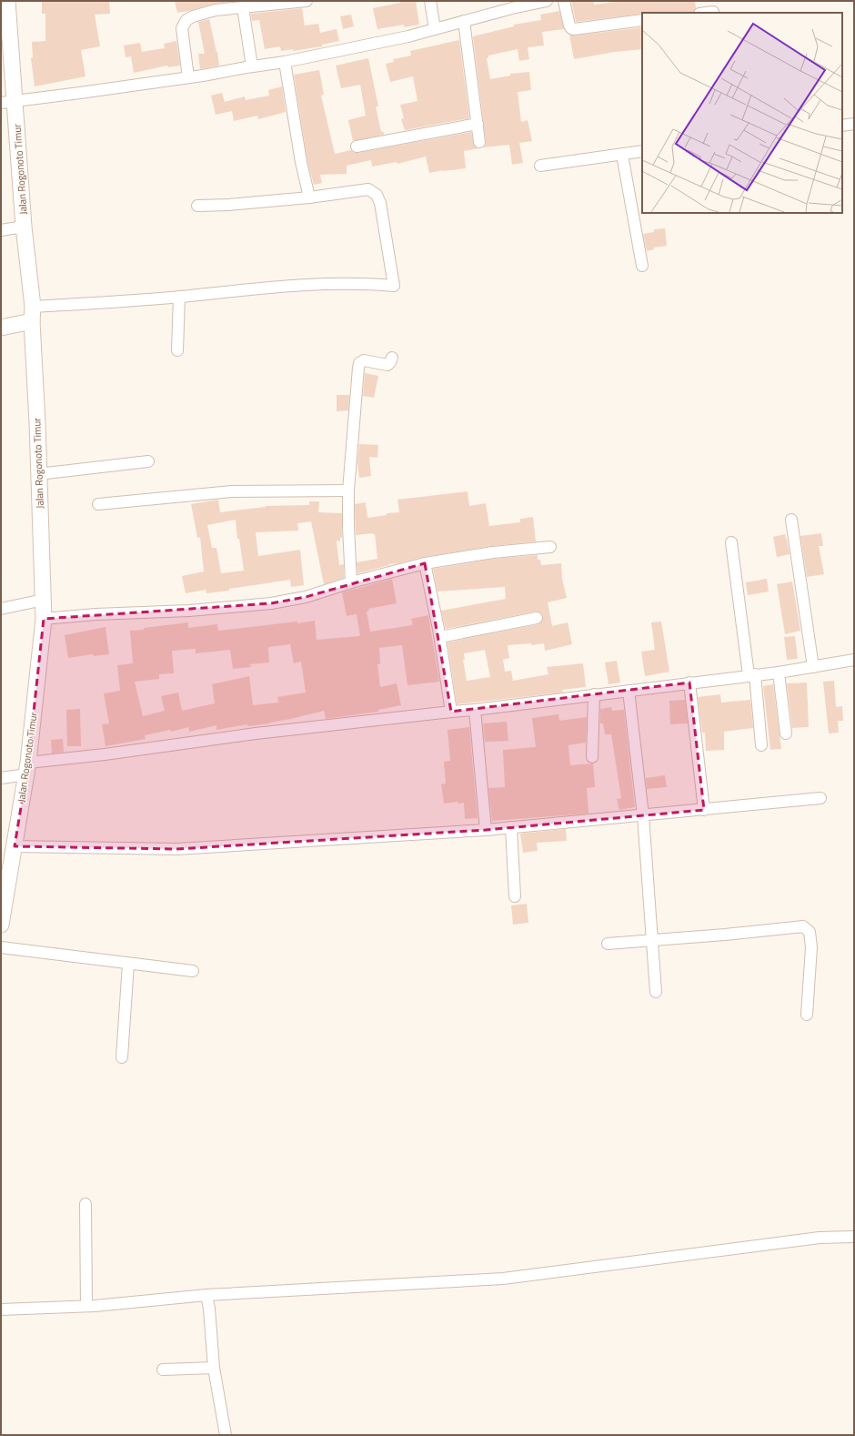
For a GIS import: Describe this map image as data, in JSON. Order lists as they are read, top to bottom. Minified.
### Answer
{"streets":{"street":["Jalan Rogonoto Timur"]}}
